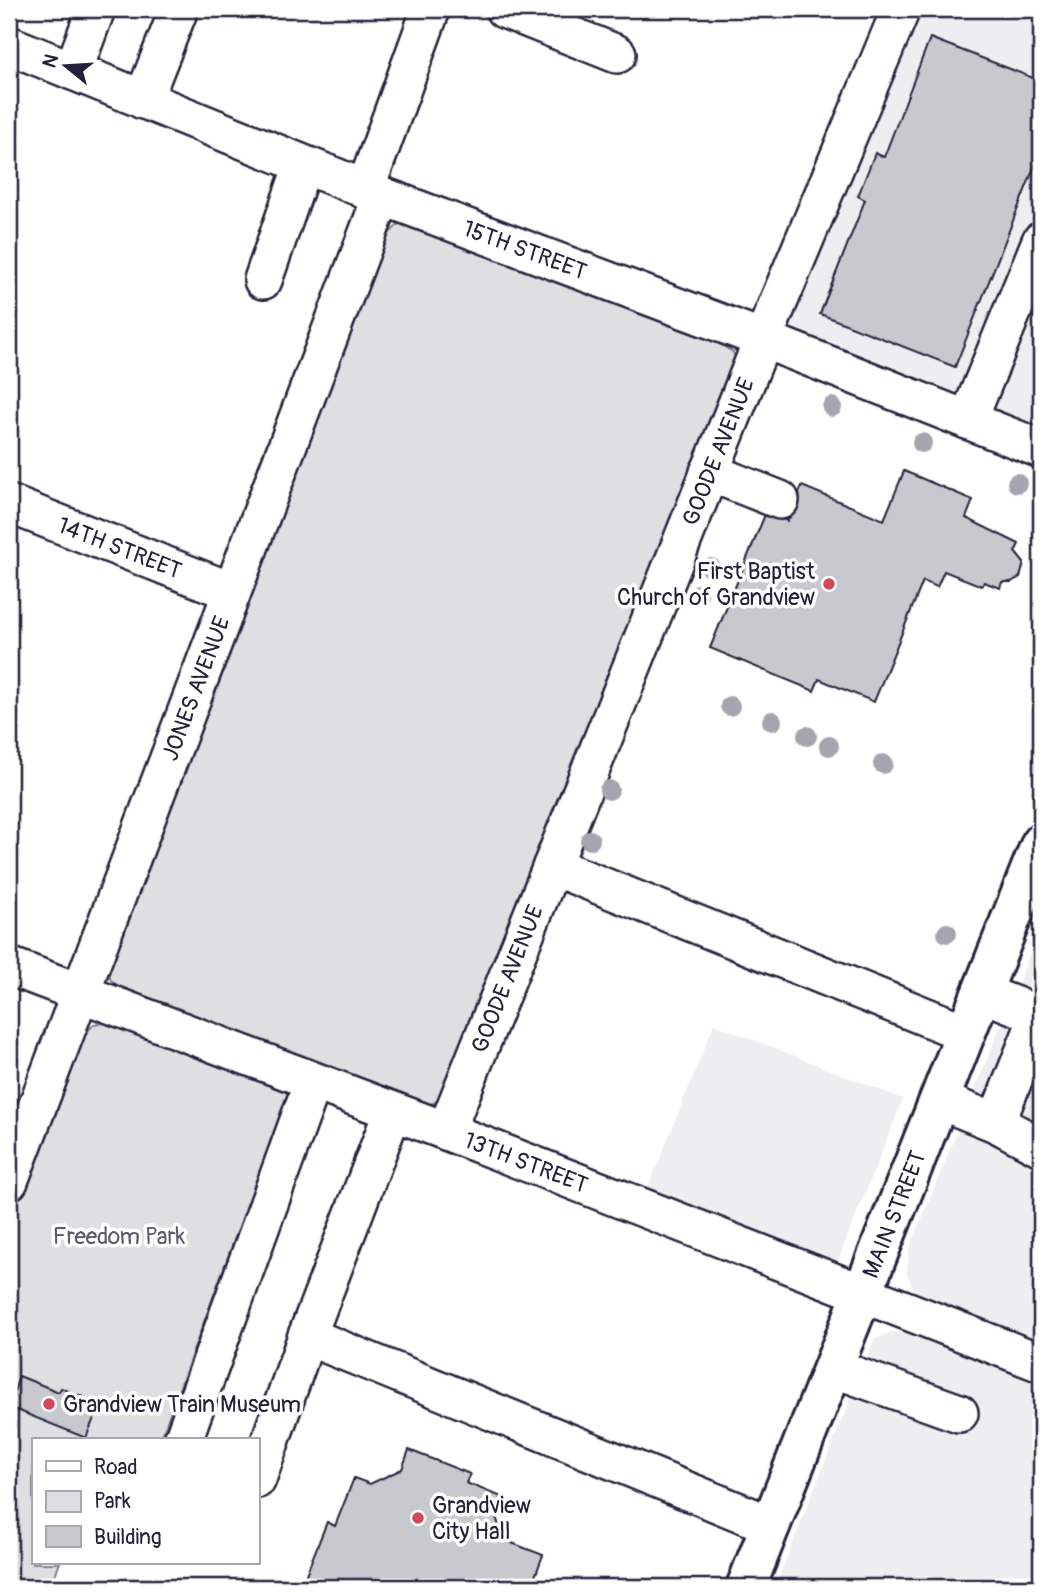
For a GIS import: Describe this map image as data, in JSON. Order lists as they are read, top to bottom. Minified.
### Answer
{"streets":{"main road":["MAIN STREET"],"street":["15TH STREET","GOODE AVENUE","14TH STREET","JONES AVENUE","13TH STREET"]},"crossings":[["15TH STREET","GOODE AVENUE"],["15TH STREET","JONES AVENUE"],["GOODE AVENUE","13TH STREET"],["14TH STREET","JONES AVENUE"],["JONES AVENUE","13TH STREET"],["13TH STREET","MAIN STREET"]],"parks":["Freedom Park"],"places":["First Baptist Church of Grandview","Grandview Train Museum","Grandview City Hall"],"legend":["Road","Park","Building"],"north":"left"}
